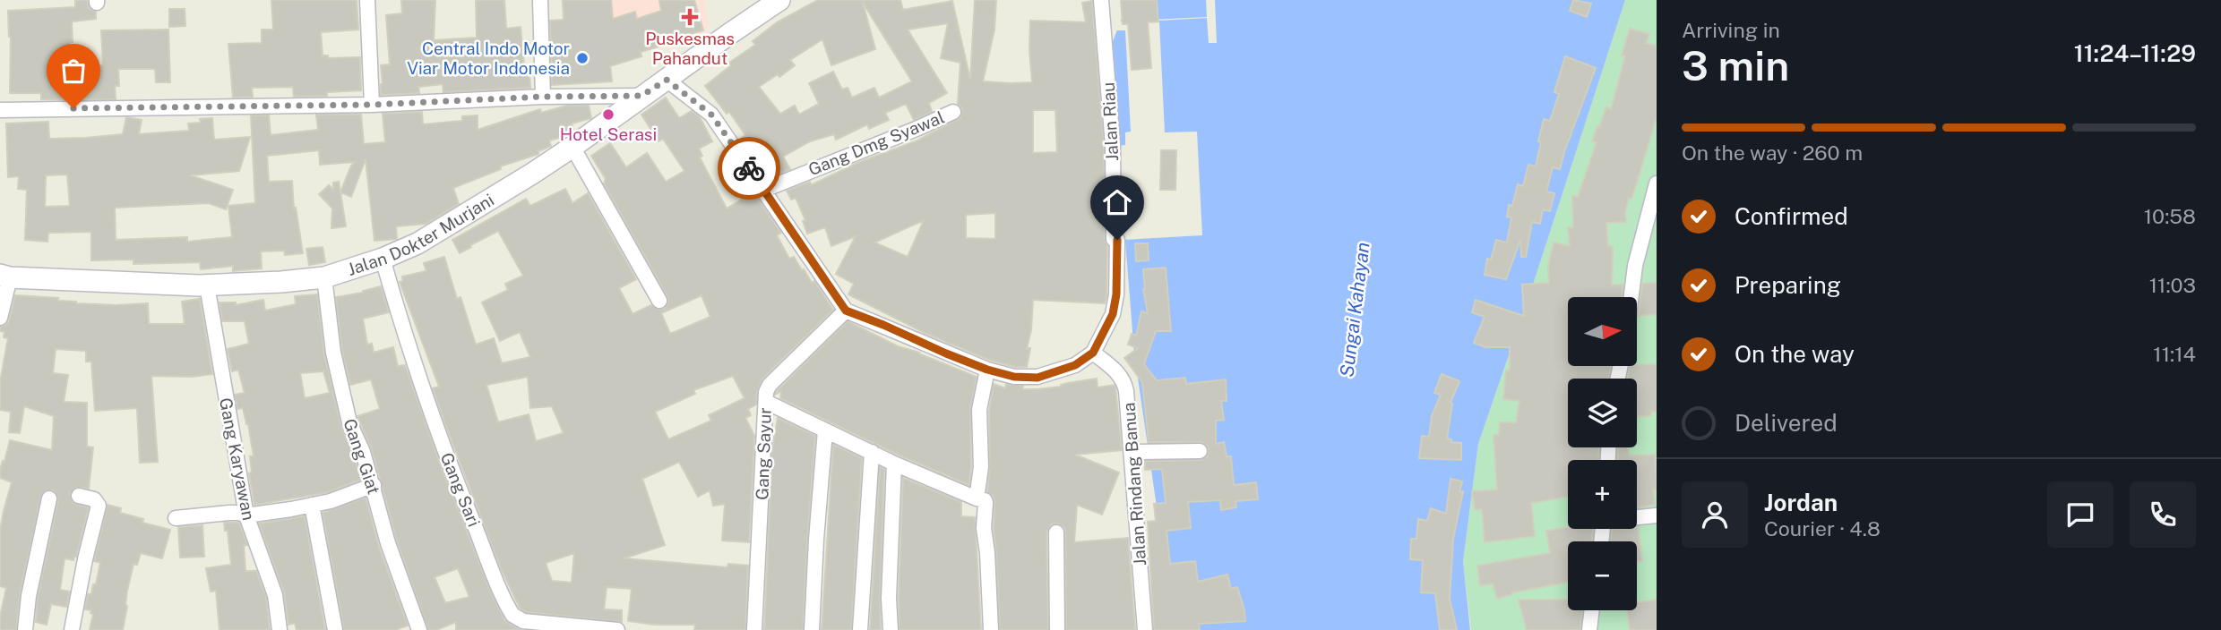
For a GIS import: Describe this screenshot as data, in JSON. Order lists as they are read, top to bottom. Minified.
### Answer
{"streets":{"street":["Jalan Riau","Gang Dmg Syawal","Jalan Dokter Murjani","Gang Sayur","Gang Giat","Gang Karyawan","Jalan Rindang Banua","Gang Sari"]},"crossings":[["Jalan Riau","Jalan Rindang Banua"],["Jalan Dokter Murjani","Gang Giat"],["Jalan Dokter Murjani","Gang Karyawan"],["Jalan Dokter Murjani","Gang Sari"]],"water":["Sungai Kahayan"],"places":{"health":["Puskesmas Pahandut"],"other":["Central Indo Motor Viar Motor Indonesia","Hotel Serasi"]},"north":"right","page":{"heading":["3 min","Arriving in","11:24–11:29"],"panel":["Jordan","Courier · 4.8"],"bar":"On the way · 260 m","list":[["Confirmed","10:58"],["Preparing","11:03"],["On the way","11:14"],"Delivered"],"map_buttons":["+","−"]}}
